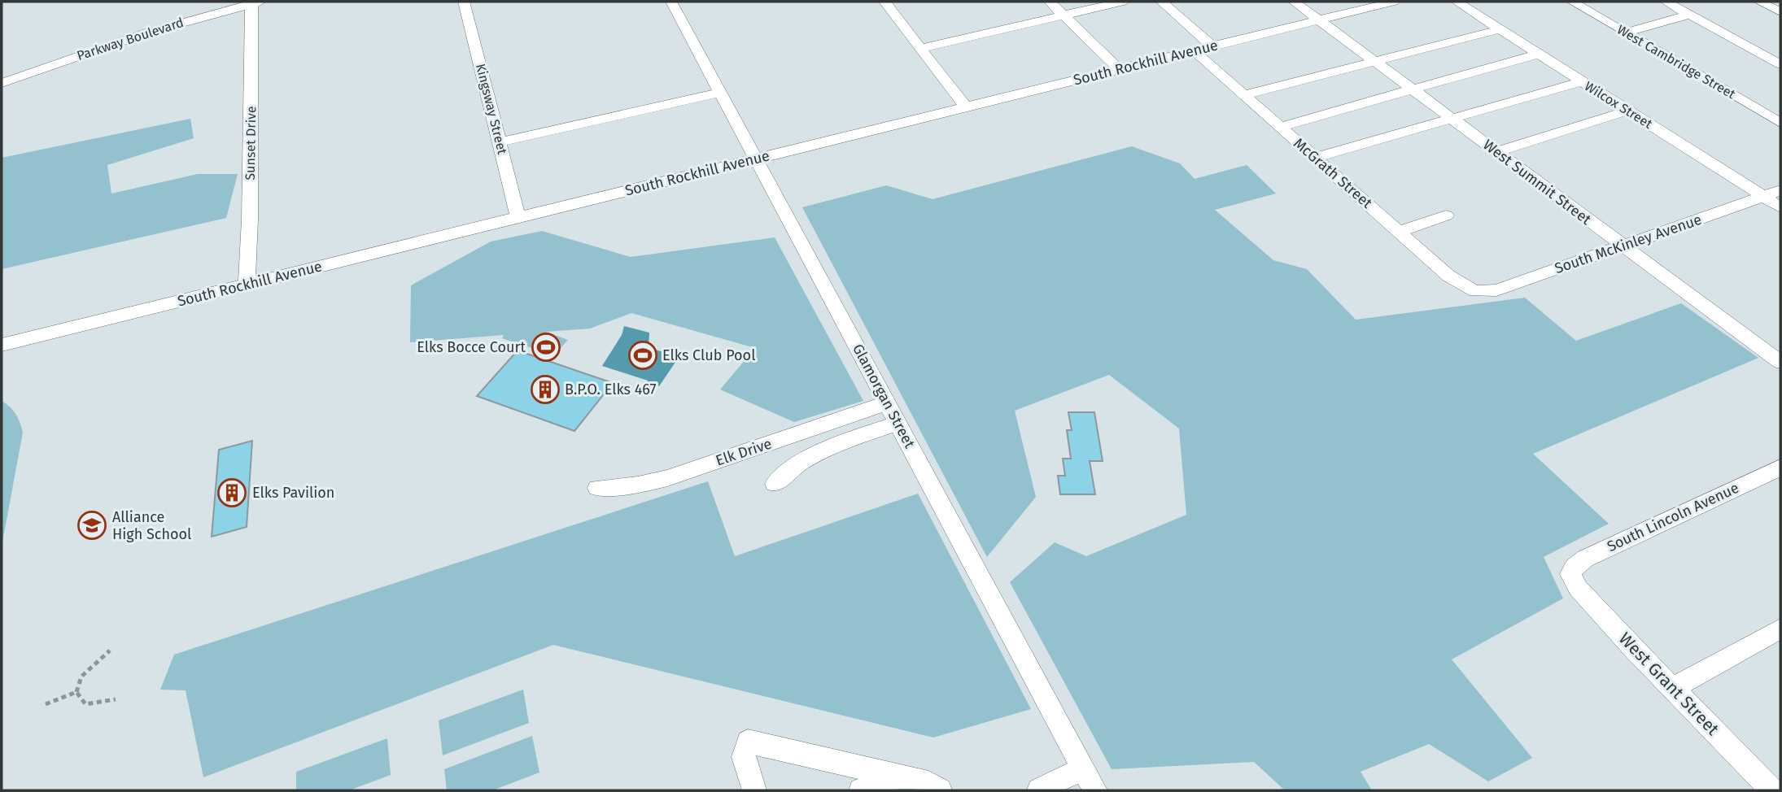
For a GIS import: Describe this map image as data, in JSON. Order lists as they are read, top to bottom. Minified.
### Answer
{"streets":{"street":["Parkway Boulevard","West Cambridge Street","South Rockhill Avenue","Wilcox Street","Kingsway Street","Sunset Drive","McGrath Street","West Summit Street","South McKinley Avenue","Glamorgan Street","Elk Drive","South Lincoln Avenue","West Grant Street"]},"crossings":[["Parkway Boulevard","Sunset Drive"],["South Rockhill Avenue","Kingsway Street"],["South Rockhill Avenue","Sunset Drive"],["South Rockhill Avenue","McGrath Street"],["South Rockhill Avenue","West Summit Street"],["South Rockhill Avenue","Glamorgan Street"],["Wilcox Street","South McKinley Avenue"],["McGrath Street","South McKinley Avenue"],["West Summit Street","South McKinley Avenue"],["Glamorgan Street","Elk Drive"],["South Lincoln Avenue","West Grant Street"]],"places":{"sports":["Elks Bocce Court","Elks Club Pool"],"building":["B.P.O. Elks 467","Elks Pavilion"],"school or university":["Alliance High School"]}}
